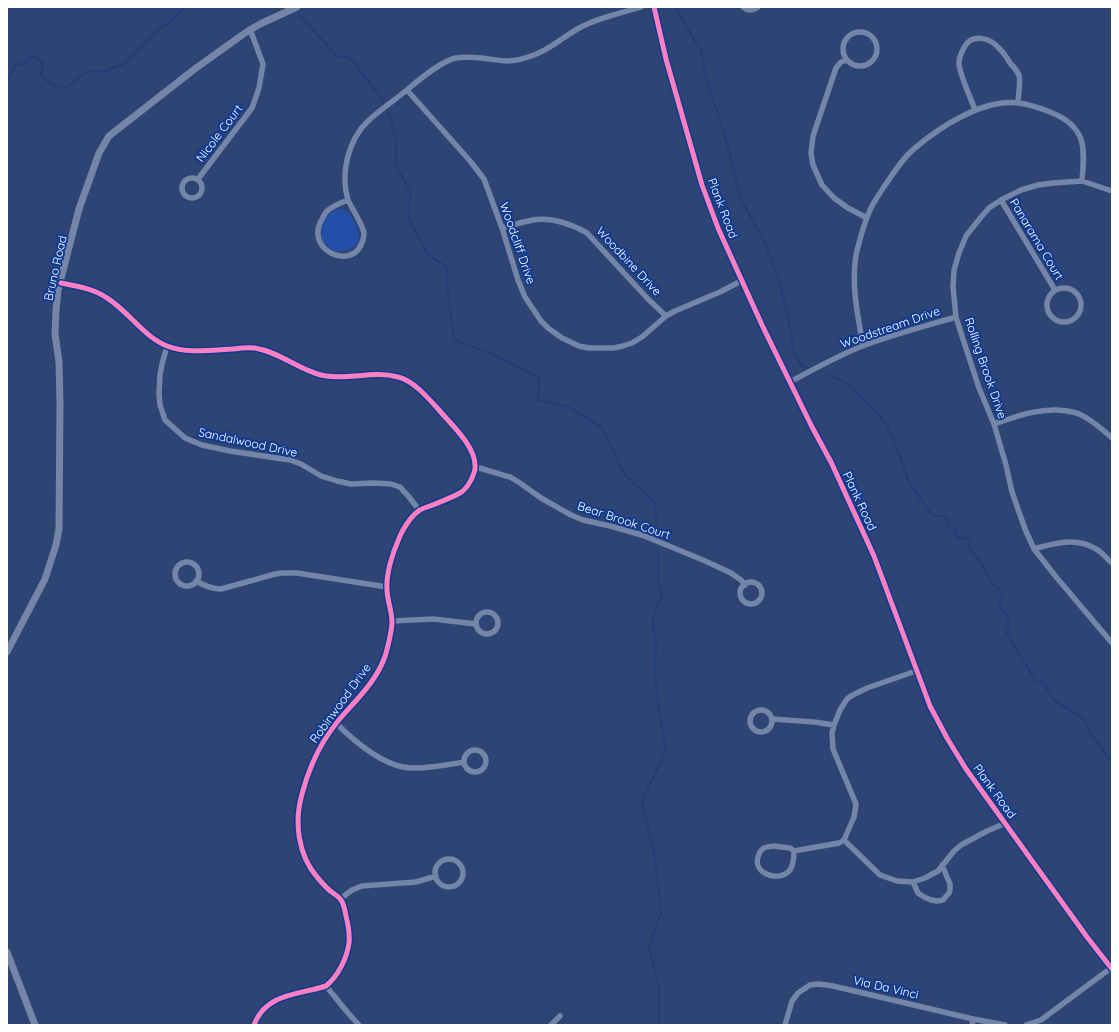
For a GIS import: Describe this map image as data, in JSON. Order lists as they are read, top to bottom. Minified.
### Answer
{"streets":{"street":["Nicole Court","Plank Road","Panarama Court","Woodcliff Drive","Woodbine Drive","Bruno Road","Woodstream Drive","Rolling Brook Drive","Sandalwood Drive","Bear Brook Court","Robinwood Drive","Via Da Vinci"]},"crossings":[["Nicole Court","Bruno Road"],["Plank Road","Woodcliff Drive"],["Plank Road","Woodstream Drive"],["Panarama Court","Rolling Brook Drive"],["Woodcliff Drive","Woodbine Drive"],["Woodstream Drive","Rolling Brook Drive"],["Sandalwood Drive","Robinwood Drive"],["Bear Brook Court","Robinwood Drive"]]}
